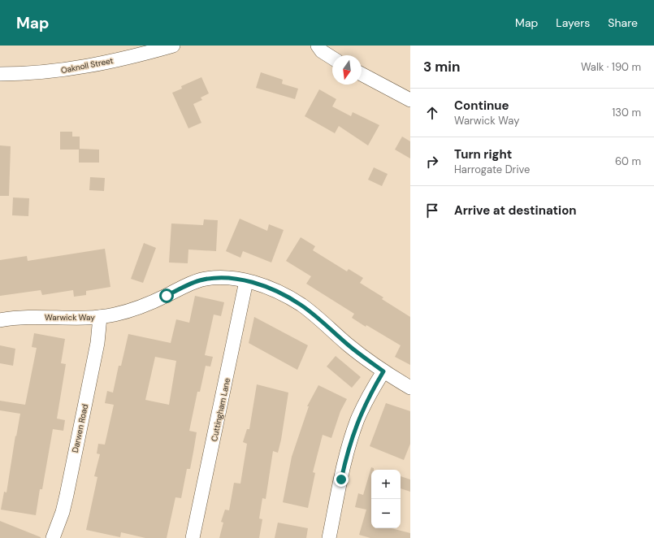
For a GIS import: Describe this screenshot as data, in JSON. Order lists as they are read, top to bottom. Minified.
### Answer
{"streets":{"street":["Oaknoll Street","Warwick Way","Cuttingham Lane","Darwen Road"]},"crossings":[["Warwick Way","Cuttingham Lane"],["Warwick Way","Darwen Road"]],"north":"bottom","page":{"header":"Map","nav":["Map","Layers","Share"],"heading":["3 min","Walk · 190 m"],"list":[["Continue","Warwick Way","130 m"],["Turn right","Harrogate Drive","60 m"],"Arrive at destination"],"map_buttons":["+","−"]}}
